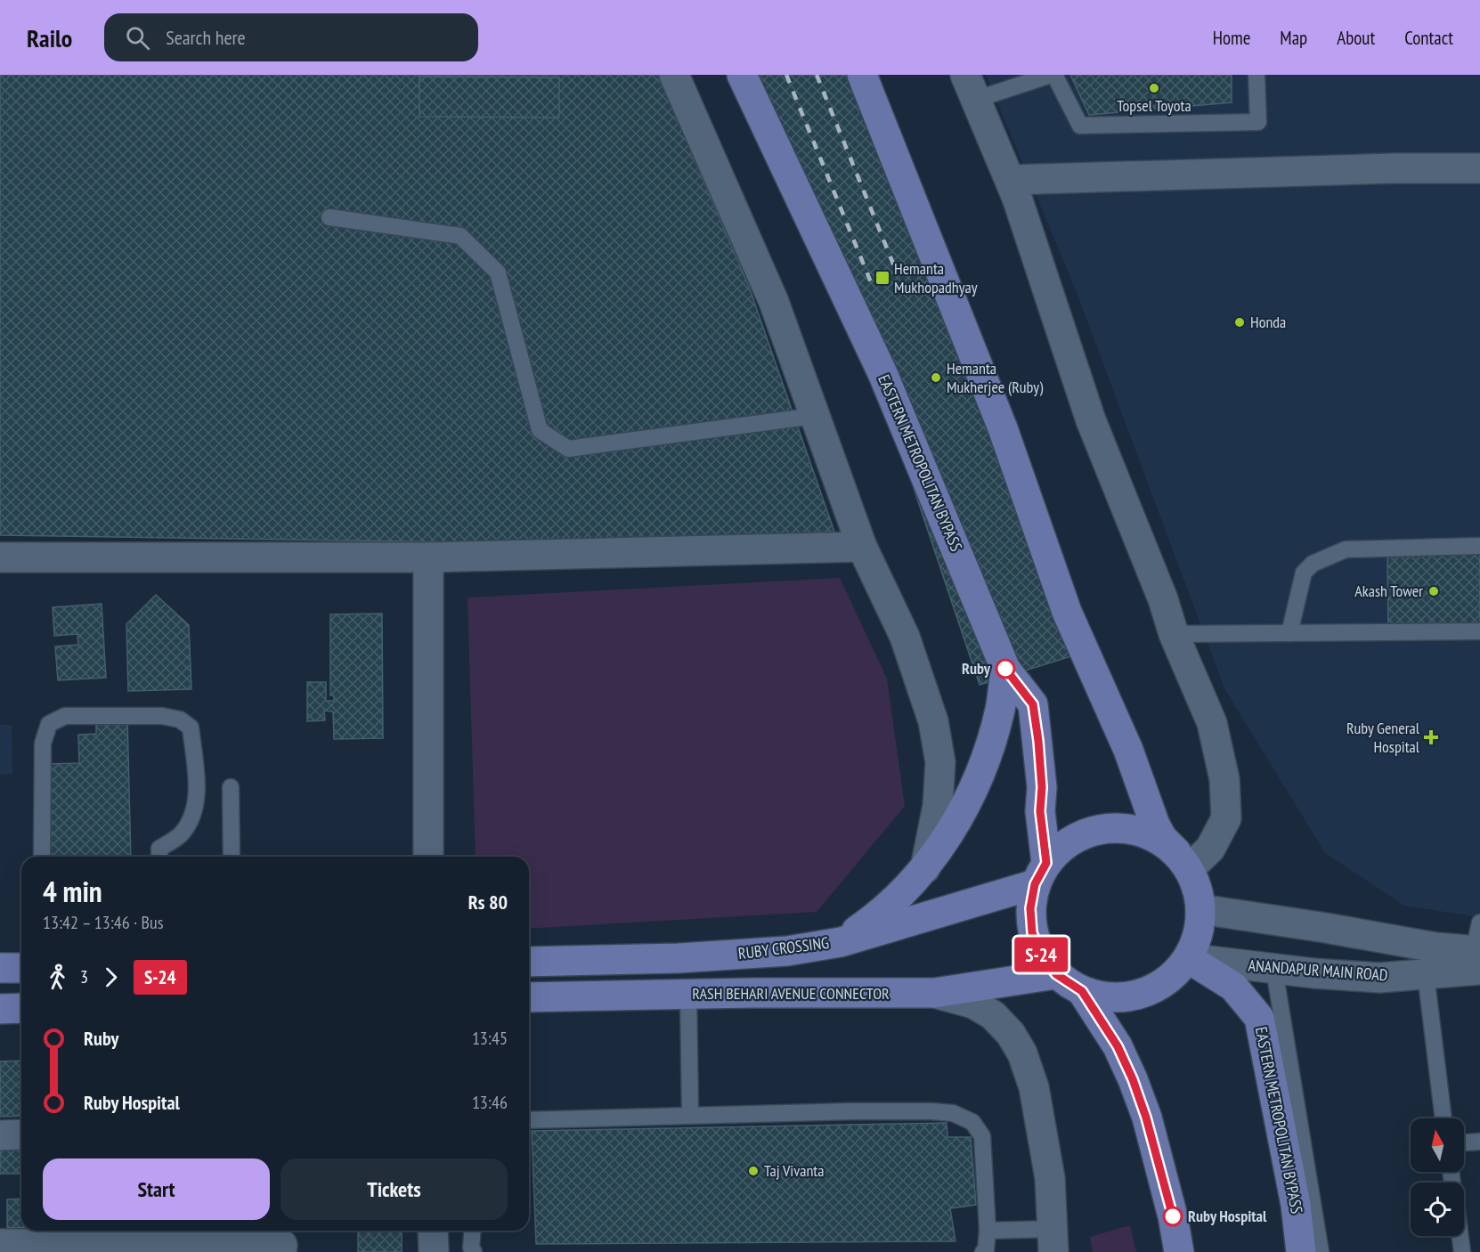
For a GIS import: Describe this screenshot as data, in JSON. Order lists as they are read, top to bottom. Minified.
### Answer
{"streets":{"main road":["EASTERN METROPOLITAN BYPASS","RUBY CROSSING","RASH BEHARI AVENUE CONNECTOR"],"street":["ANANDAPUR MAIN ROAD"]},"crossings":[["EASTERN METROPOLITAN BYPASS","RUBY CROSSING"],["EASTERN METROPOLITAN BYPASS","ANANDAPUR MAIN ROAD"],["EASTERN METROPOLITAN BYPASS","RASH BEHARI AVENUE CONNECTOR"],["RUBY CROSSING","ANANDAPUR MAIN ROAD"],["RUBY CROSSING","RASH BEHARI AVENUE CONNECTOR"],["ANANDAPUR MAIN ROAD","RASH BEHARI AVENUE CONNECTOR"]],"places":{"other":["Topsel Toyota","Honda","Hemanta Mukherjee (Ruby)","Akash Tower","Ruby","Taj Vivanta","Ruby Hospital"],"transit":["Hemanta Mukhopadhyay"],"health":["Ruby General Hospital"]},"lines":["bus line S-24"],"north":"top","page":{"header":"Railo","search":"Search here","nav":["Home","Map","About","Contact"],"on_map":"S-24","heading":["4 min","13:42 – 13:46 · Bus","Rs 80"],"legs":["3","S-24"],"list":[{"name":"Ruby","value":"13:45"},{"name":"Ruby Hospital","value":"13:46"}],"buttons":["Start","Tickets"]}}
